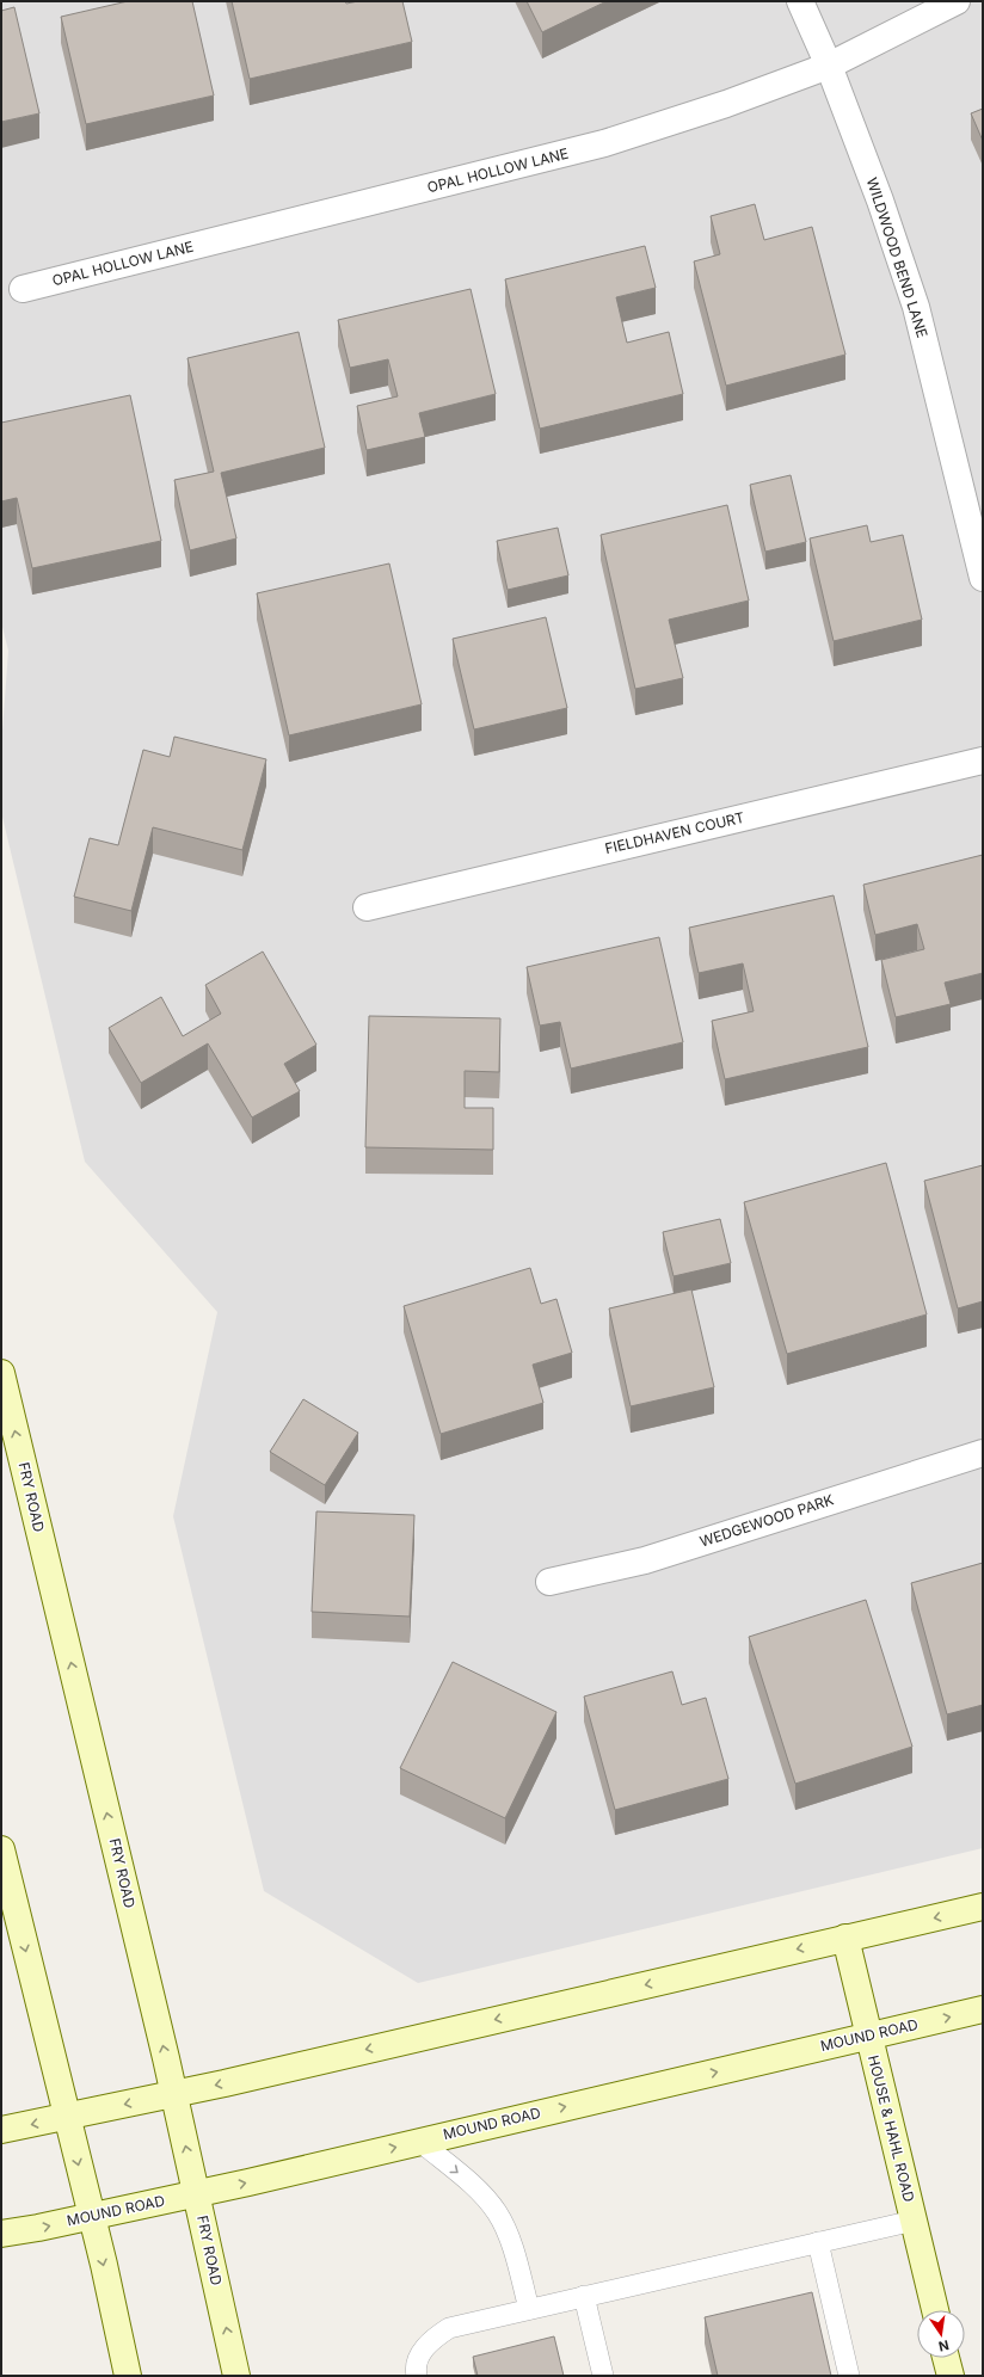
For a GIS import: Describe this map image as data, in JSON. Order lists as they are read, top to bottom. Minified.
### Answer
{"streets":{"street":["OPAL HOLLOW LANE","WILDWOOD BEND LANE","FIELDHAVEN COURT","FRY ROAD","WEDGEWOOD PARK","MOUND ROAD","HOUSE & HAHL ROAD"]},"crossings":[["OPAL HOLLOW LANE","WILDWOOD BEND LANE"],["FRY ROAD","MOUND ROAD"],["MOUND ROAD","HOUSE & HAHL ROAD"]],"north":"bottom"}
